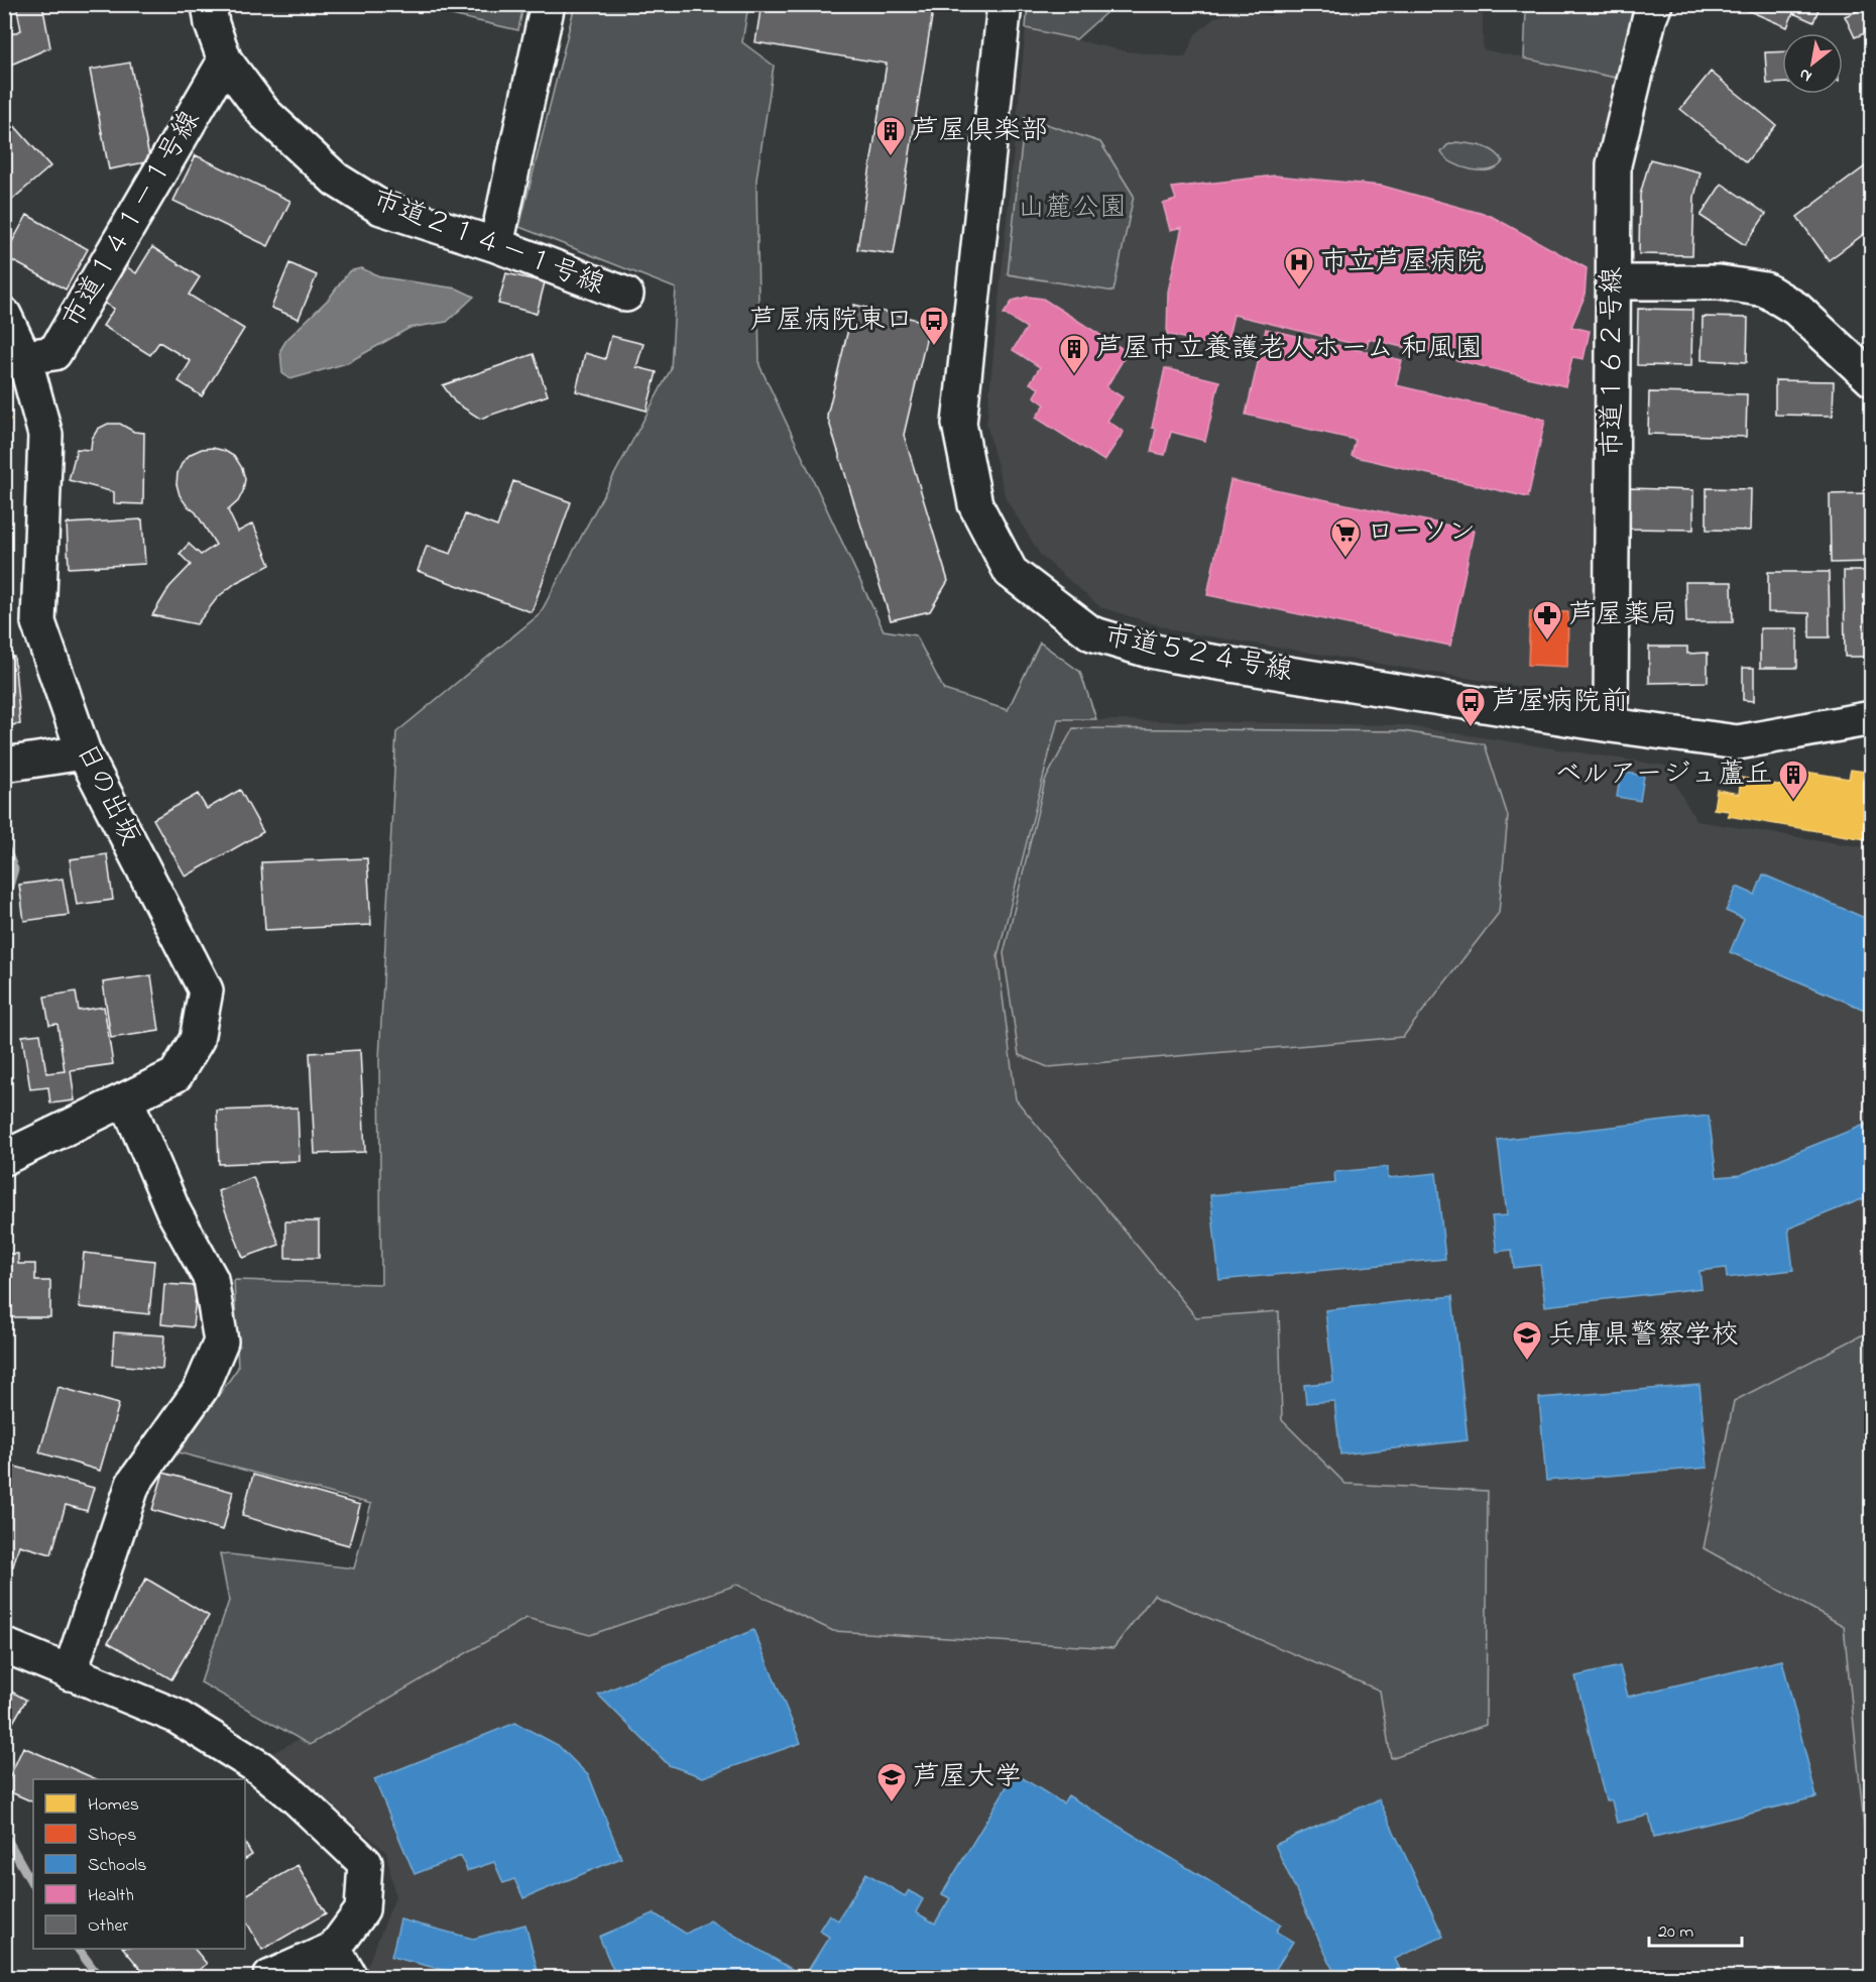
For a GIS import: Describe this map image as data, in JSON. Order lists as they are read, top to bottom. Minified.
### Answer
{"streets":{"street":["市道１４１－１号線","市道２１４－１号線","市道１６２号線","市道５２４号線","日の出坂"]},"crossings":[["市道１４１－１号線","市道２１４－１号線"],["市道１４１－１号線","日の出坂"],["市道１６２号線","市道５２４号線"]],"parks":["山麓公園"],"places":{"building":["芦屋倶楽部","芦屋市立養護老人ホーム 和風園","ベルアージュ蘆丘"],"hospital":["市立芦屋病院"],"bus stop":["芦屋病院東口","芦屋病院前"],"supermarket":["ローソン"],"pharmacy":["芦屋薬局"],"school or university":["兵庫県警察学校","芦屋大学"]},"legend":["Homes","Shops","Schools","Health","Other"],"scale_bar":"20 m","north":"bottom left"}
